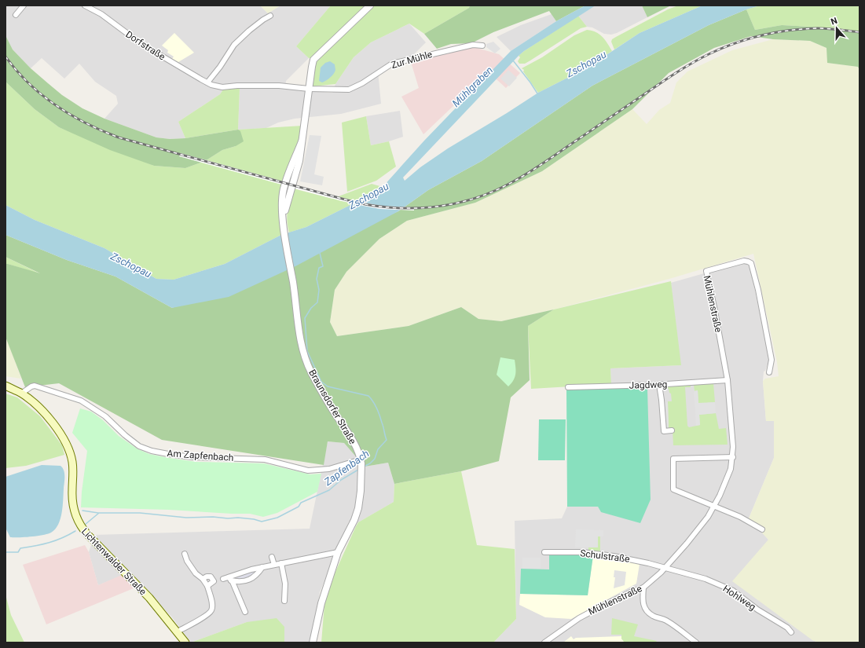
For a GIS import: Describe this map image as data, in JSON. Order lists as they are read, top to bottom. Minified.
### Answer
{"streets":{"main road":["Lichtenwalder Straße"],"street":["Dorfstraße","Zur Mühle","Mühlenstraße","Jagdweg","Braunsdorfer Straße","Am Zapfenbach","Schulstraße","Hohlweg"]},"crossings":[["Dorfstraße","Zur Mühle"],["Dorfstraße","Braunsdorfer Straße"],["Zur Mühle","Braunsdorfer Straße"],["Mühlenstraße","Jagdweg"],["Mühlenstraße","Schulstraße"],["Mühlenstraße","Hohlweg"],["Braunsdorfer Straße","Am Zapfenbach"],["Am Zapfenbach","Lichtenwalder Straße"],["Schulstraße","Hohlweg"]],"water":["Zschopau","Mühlgraben","Zapfenbach"],"north":"top"}
